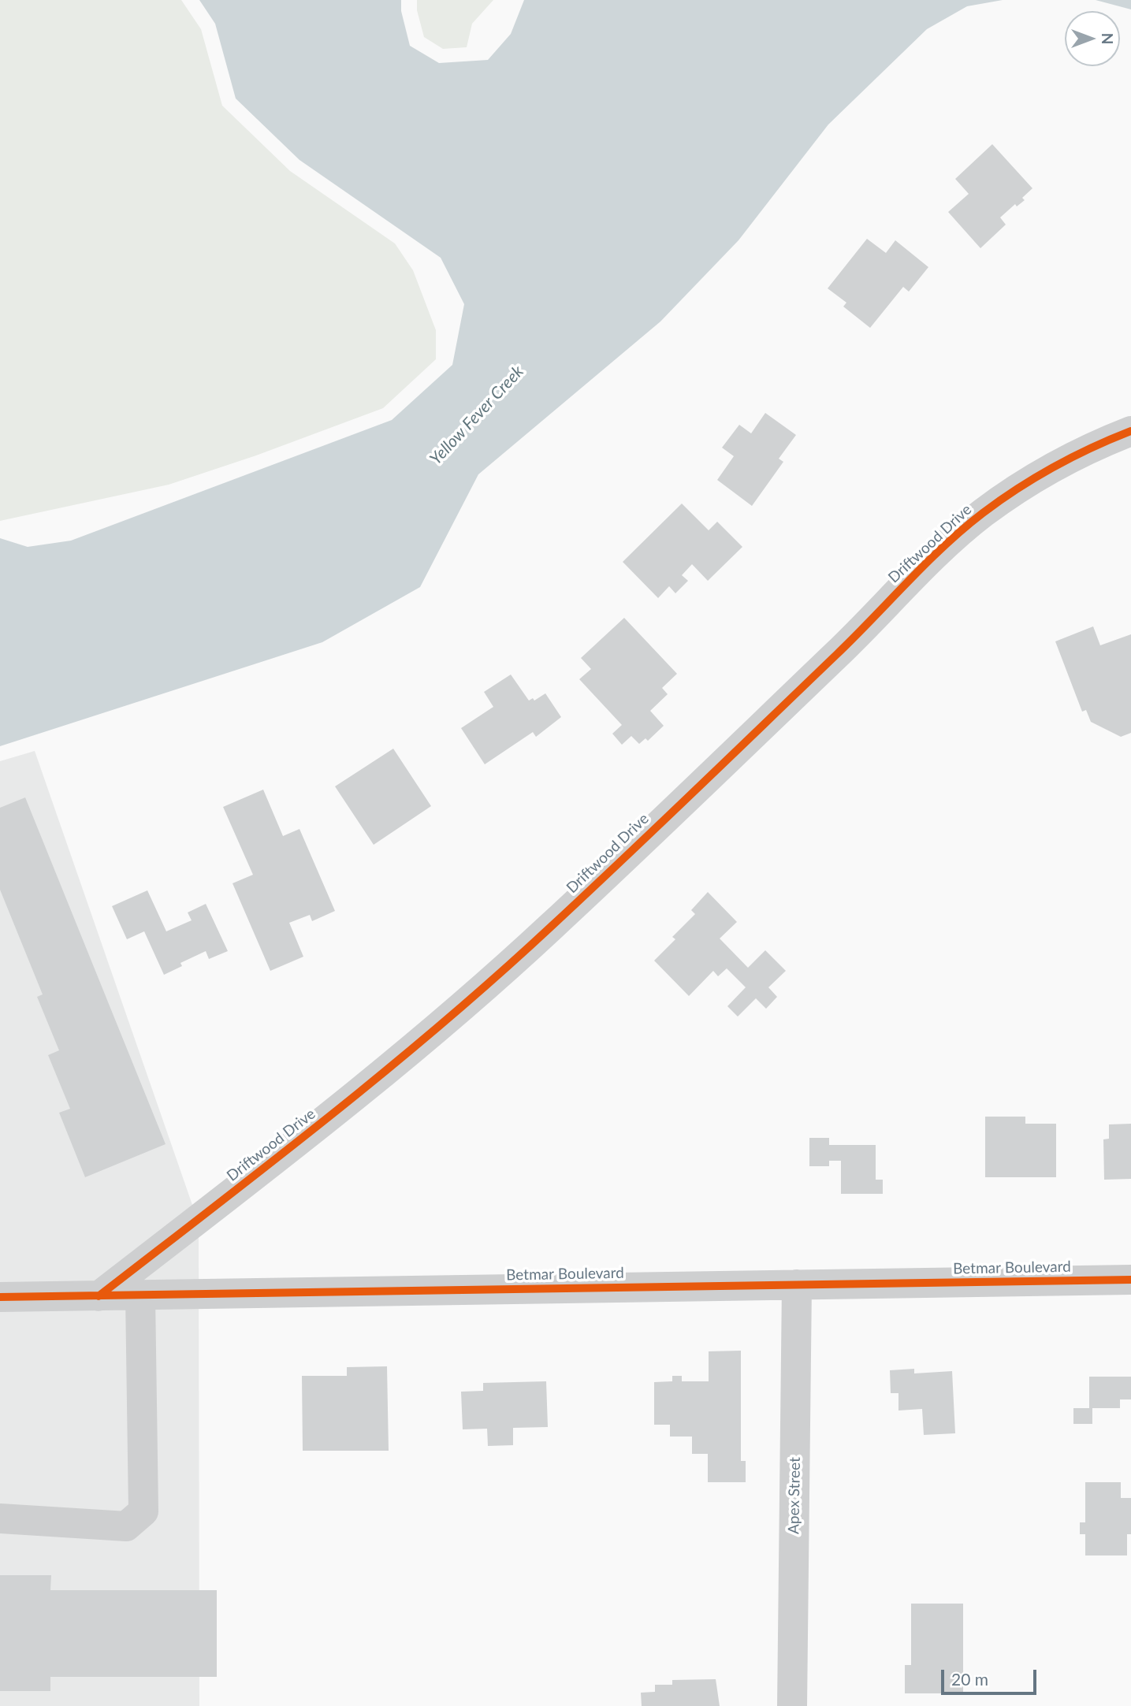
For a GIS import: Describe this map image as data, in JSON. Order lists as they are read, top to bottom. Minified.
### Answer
{"streets":{"street":["Driftwood Drive","Betmar Boulevard","Apex Street"]},"crossings":[["Driftwood Drive","Betmar Boulevard"],["Betmar Boulevard","Apex Street"]],"water":["Yellow Fever Creek"],"scale_bar":"20 m","north":"right"}
